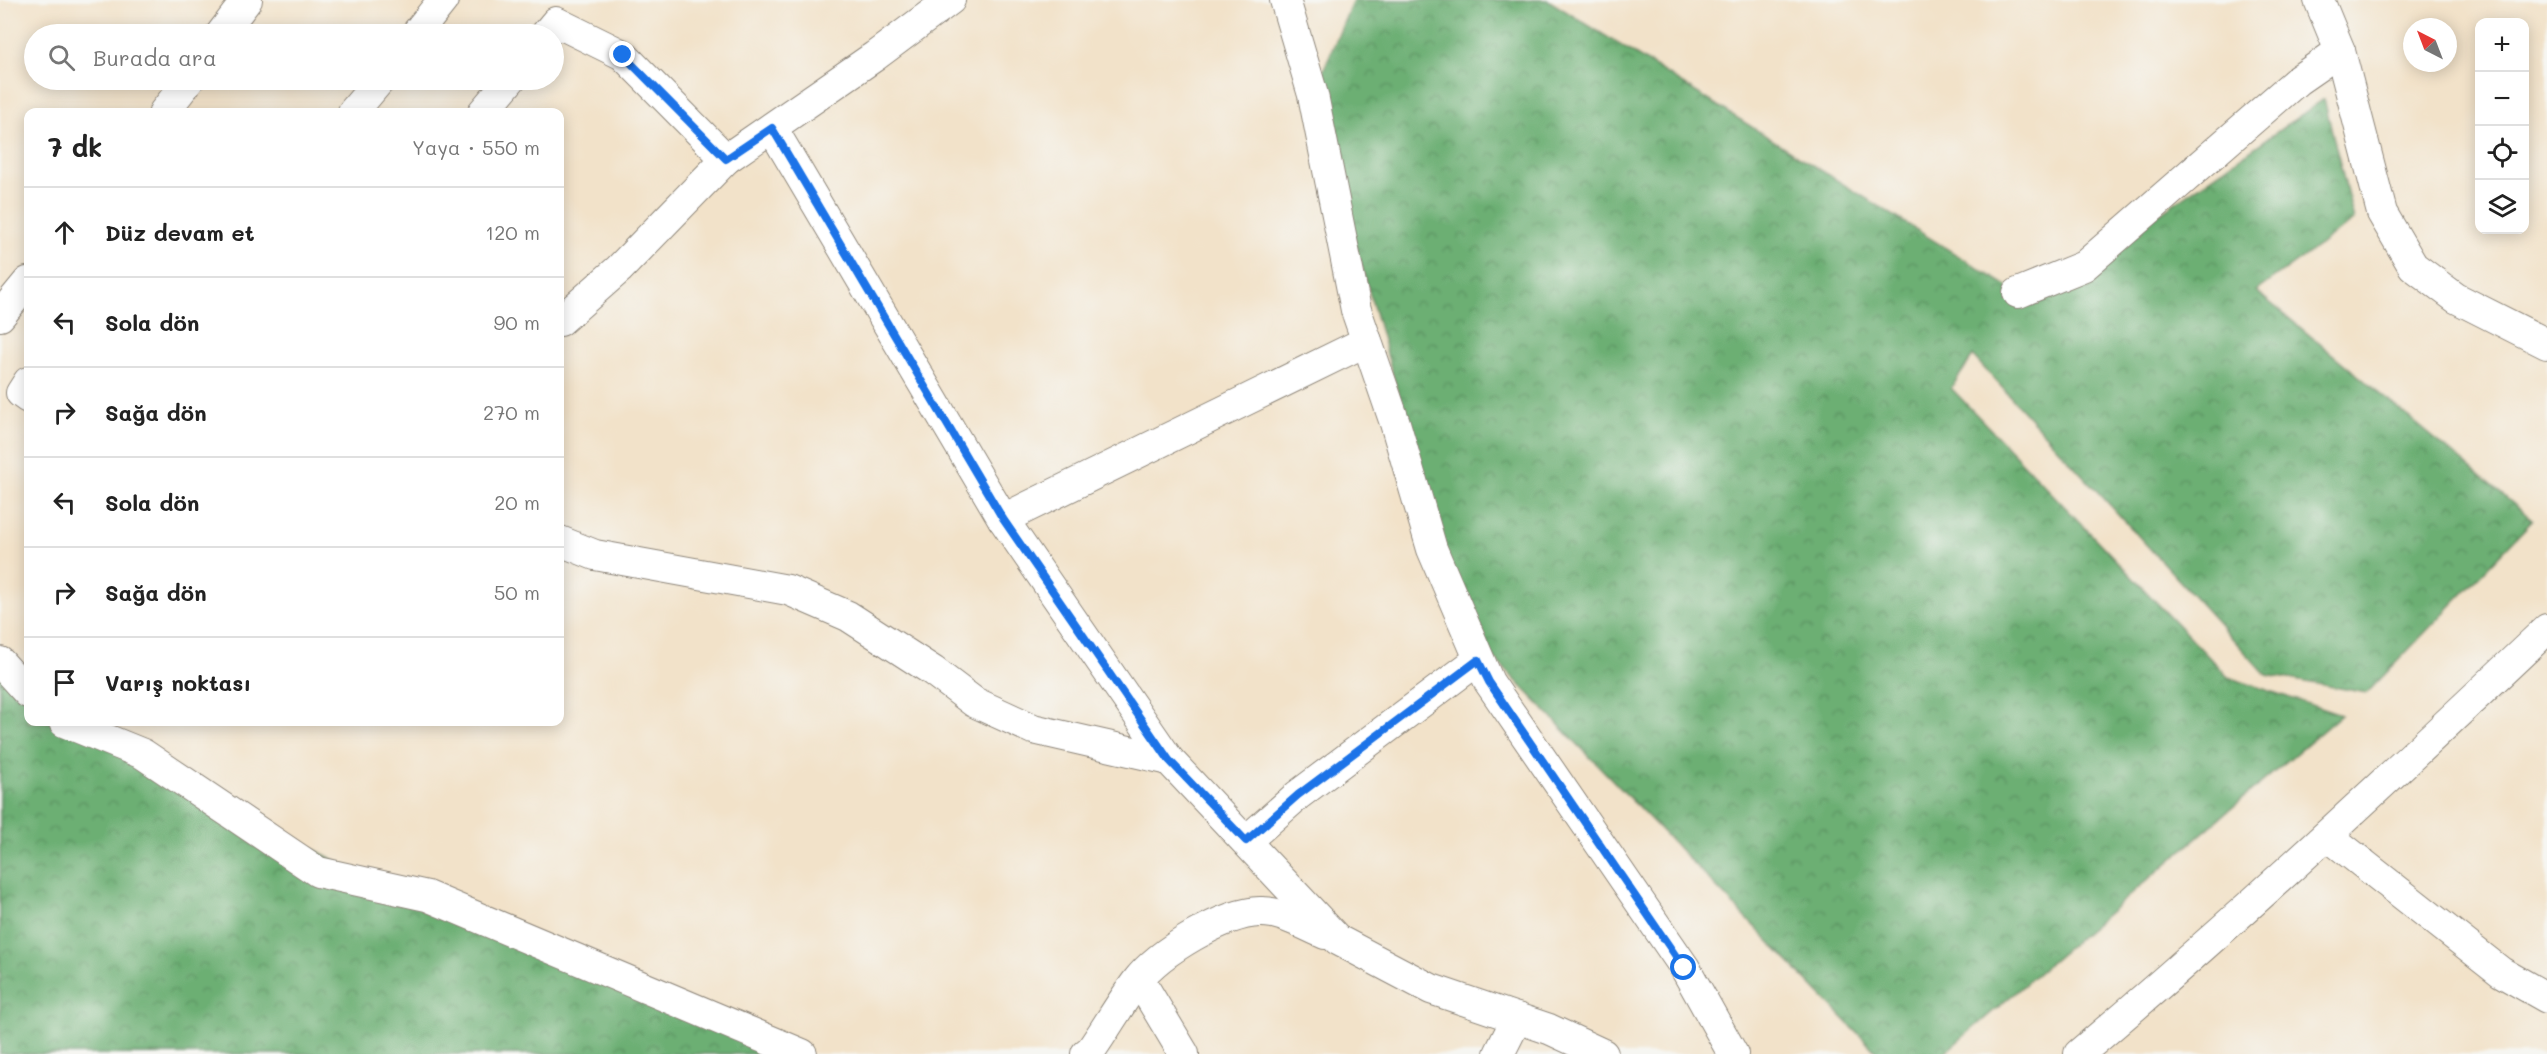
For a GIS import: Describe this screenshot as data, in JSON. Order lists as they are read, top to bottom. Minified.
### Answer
{"north":"top left","page":{"map_buttons":["+","−"],"search":"Burada ara","heading":["7 dk","Yaya · 550 m"],"list":[["Düz devam et","120 m"],["Sola dön","90 m"],["Sağa dön","270 m"],["Sola dön","20 m"],["Sağa dön","50 m"],"Varış noktası"]}}
